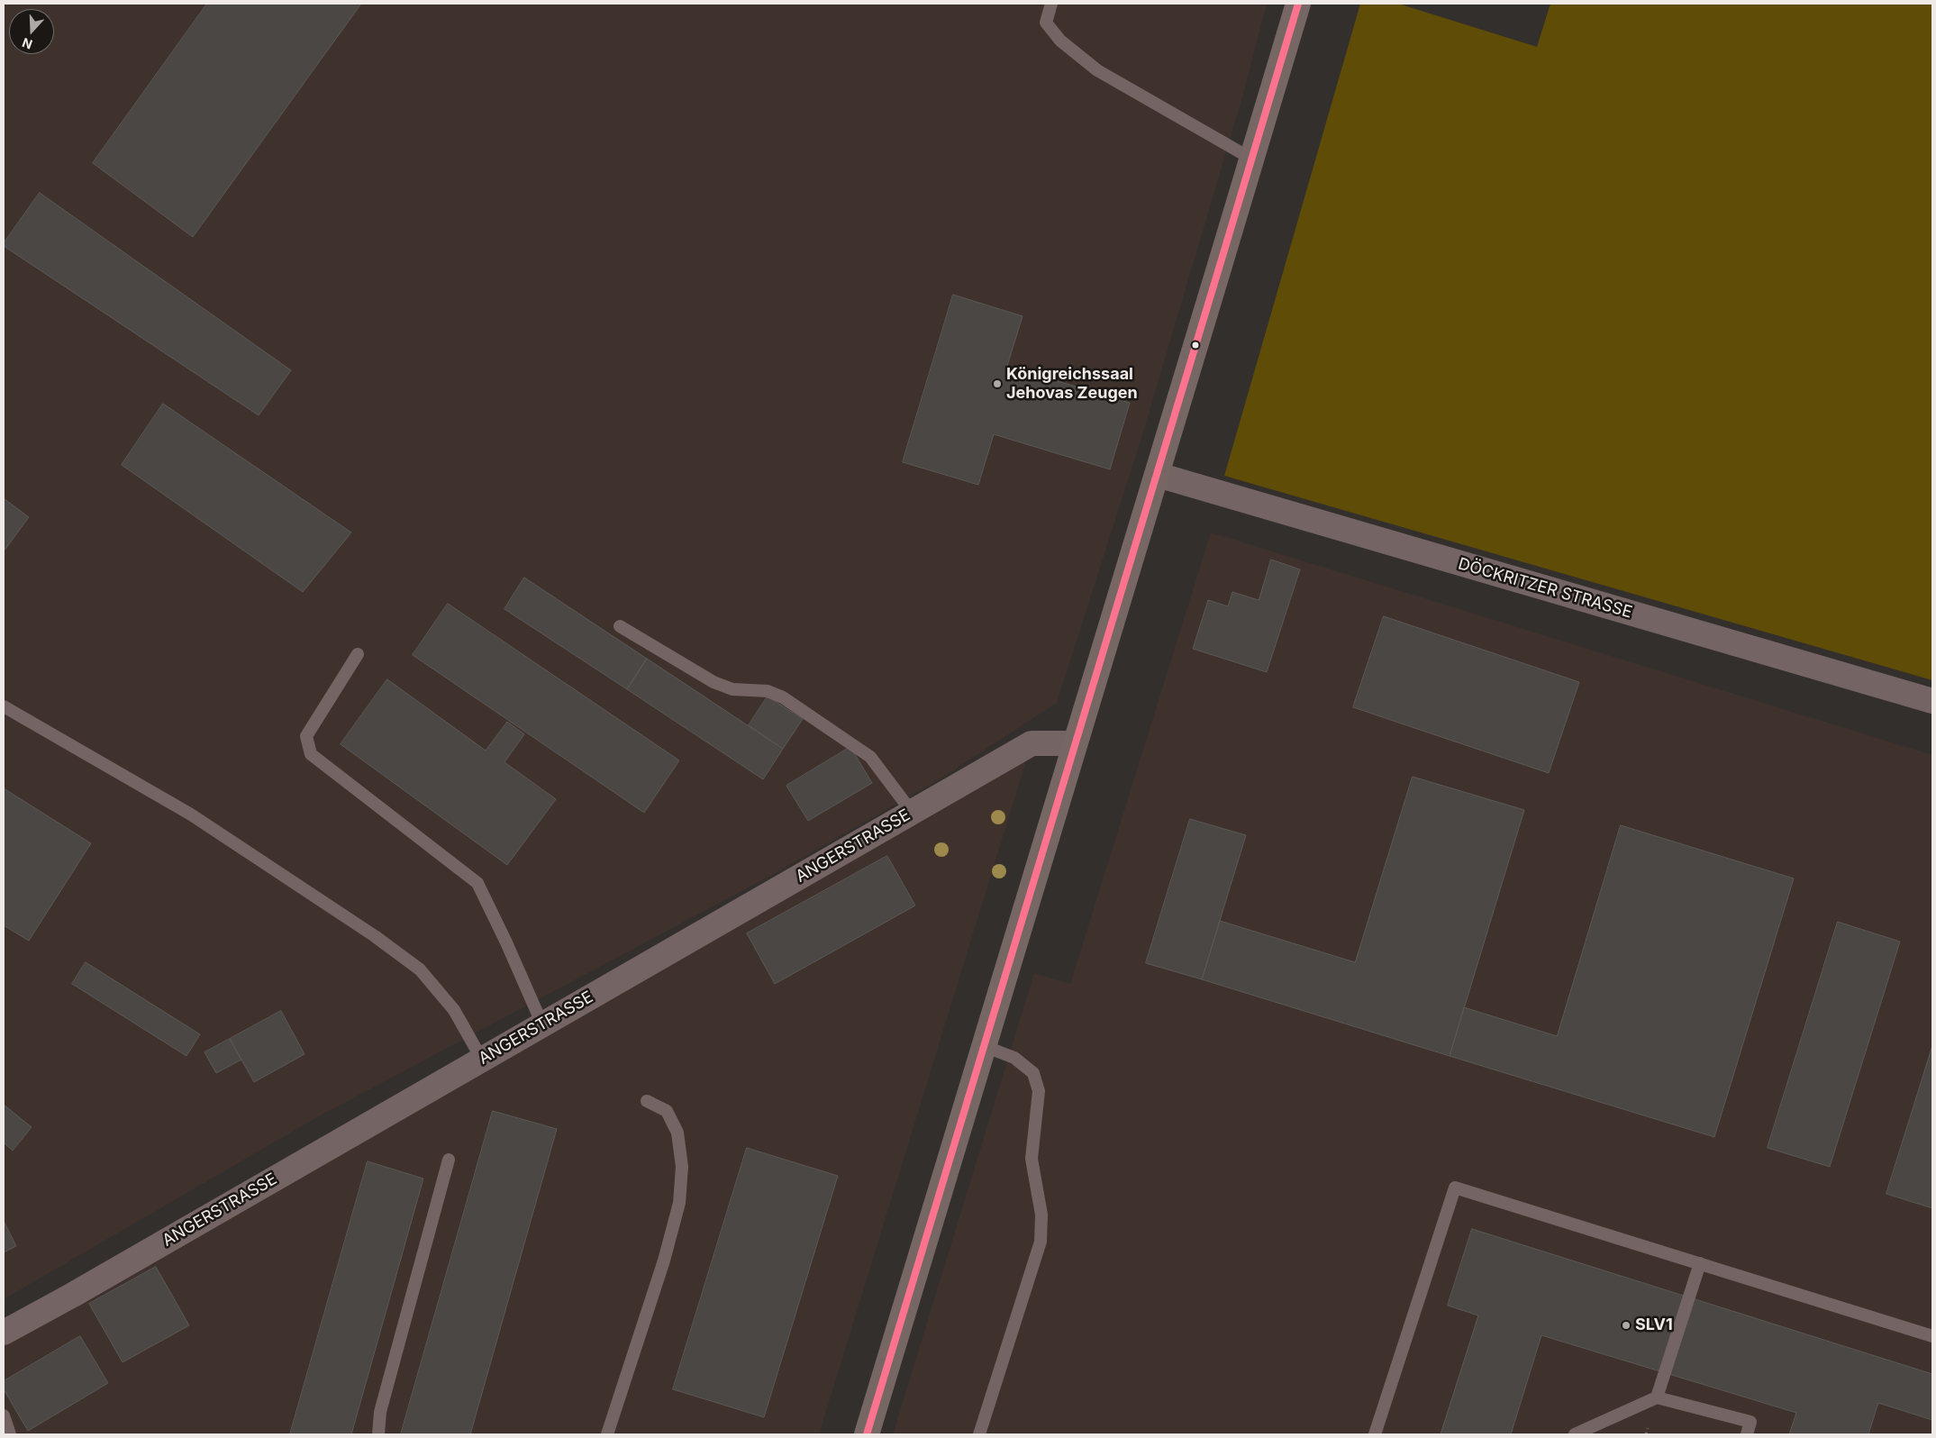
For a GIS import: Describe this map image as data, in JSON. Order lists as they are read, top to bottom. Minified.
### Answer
{"streets":{"street":["DÖCKRITZER STRASSE","ANGERSTRASSE"]},"places":["Königreichssaal Jehovas Zeugen","SLV1"],"north":"bottom"}
